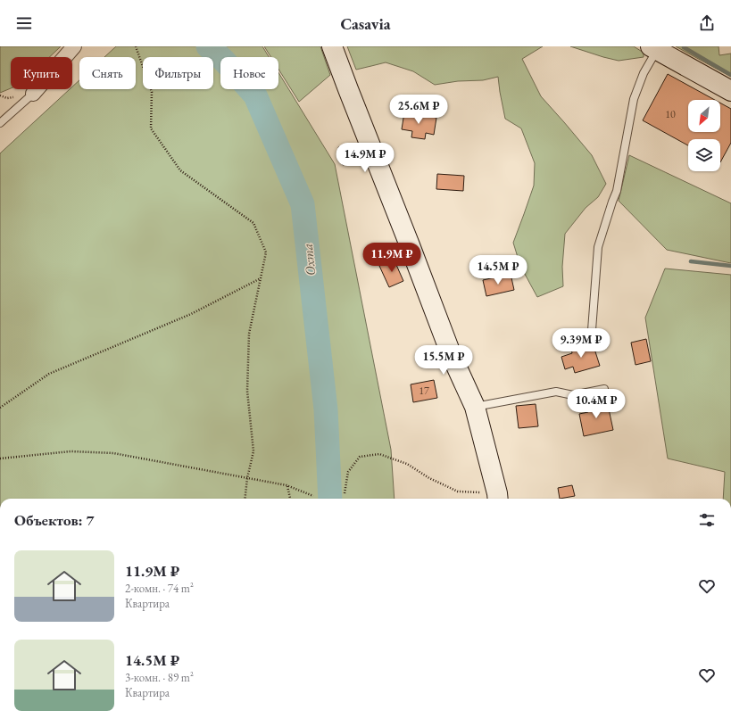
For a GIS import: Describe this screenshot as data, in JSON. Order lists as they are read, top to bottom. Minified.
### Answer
{"water":["Охта"],"house_numbers":["10","17"],"north":"bottom left","page":{"header":"Casavia","chip":["Купить","Снять","Фильтры","Новое"],"price":["25.6M ₽","14.9M ₽","11.9M ₽","14.5M ₽","9.39M ₽","15.5M ₽","10.4M ₽"],"heading":"Объектов: 7","list":[{"name":"11.9M ₽","note":"2-комн. · 74 m² · Квартира"},{"name":"14.5M ₽","note":"3-комн. · 89 m² · Квартира"}]}}
